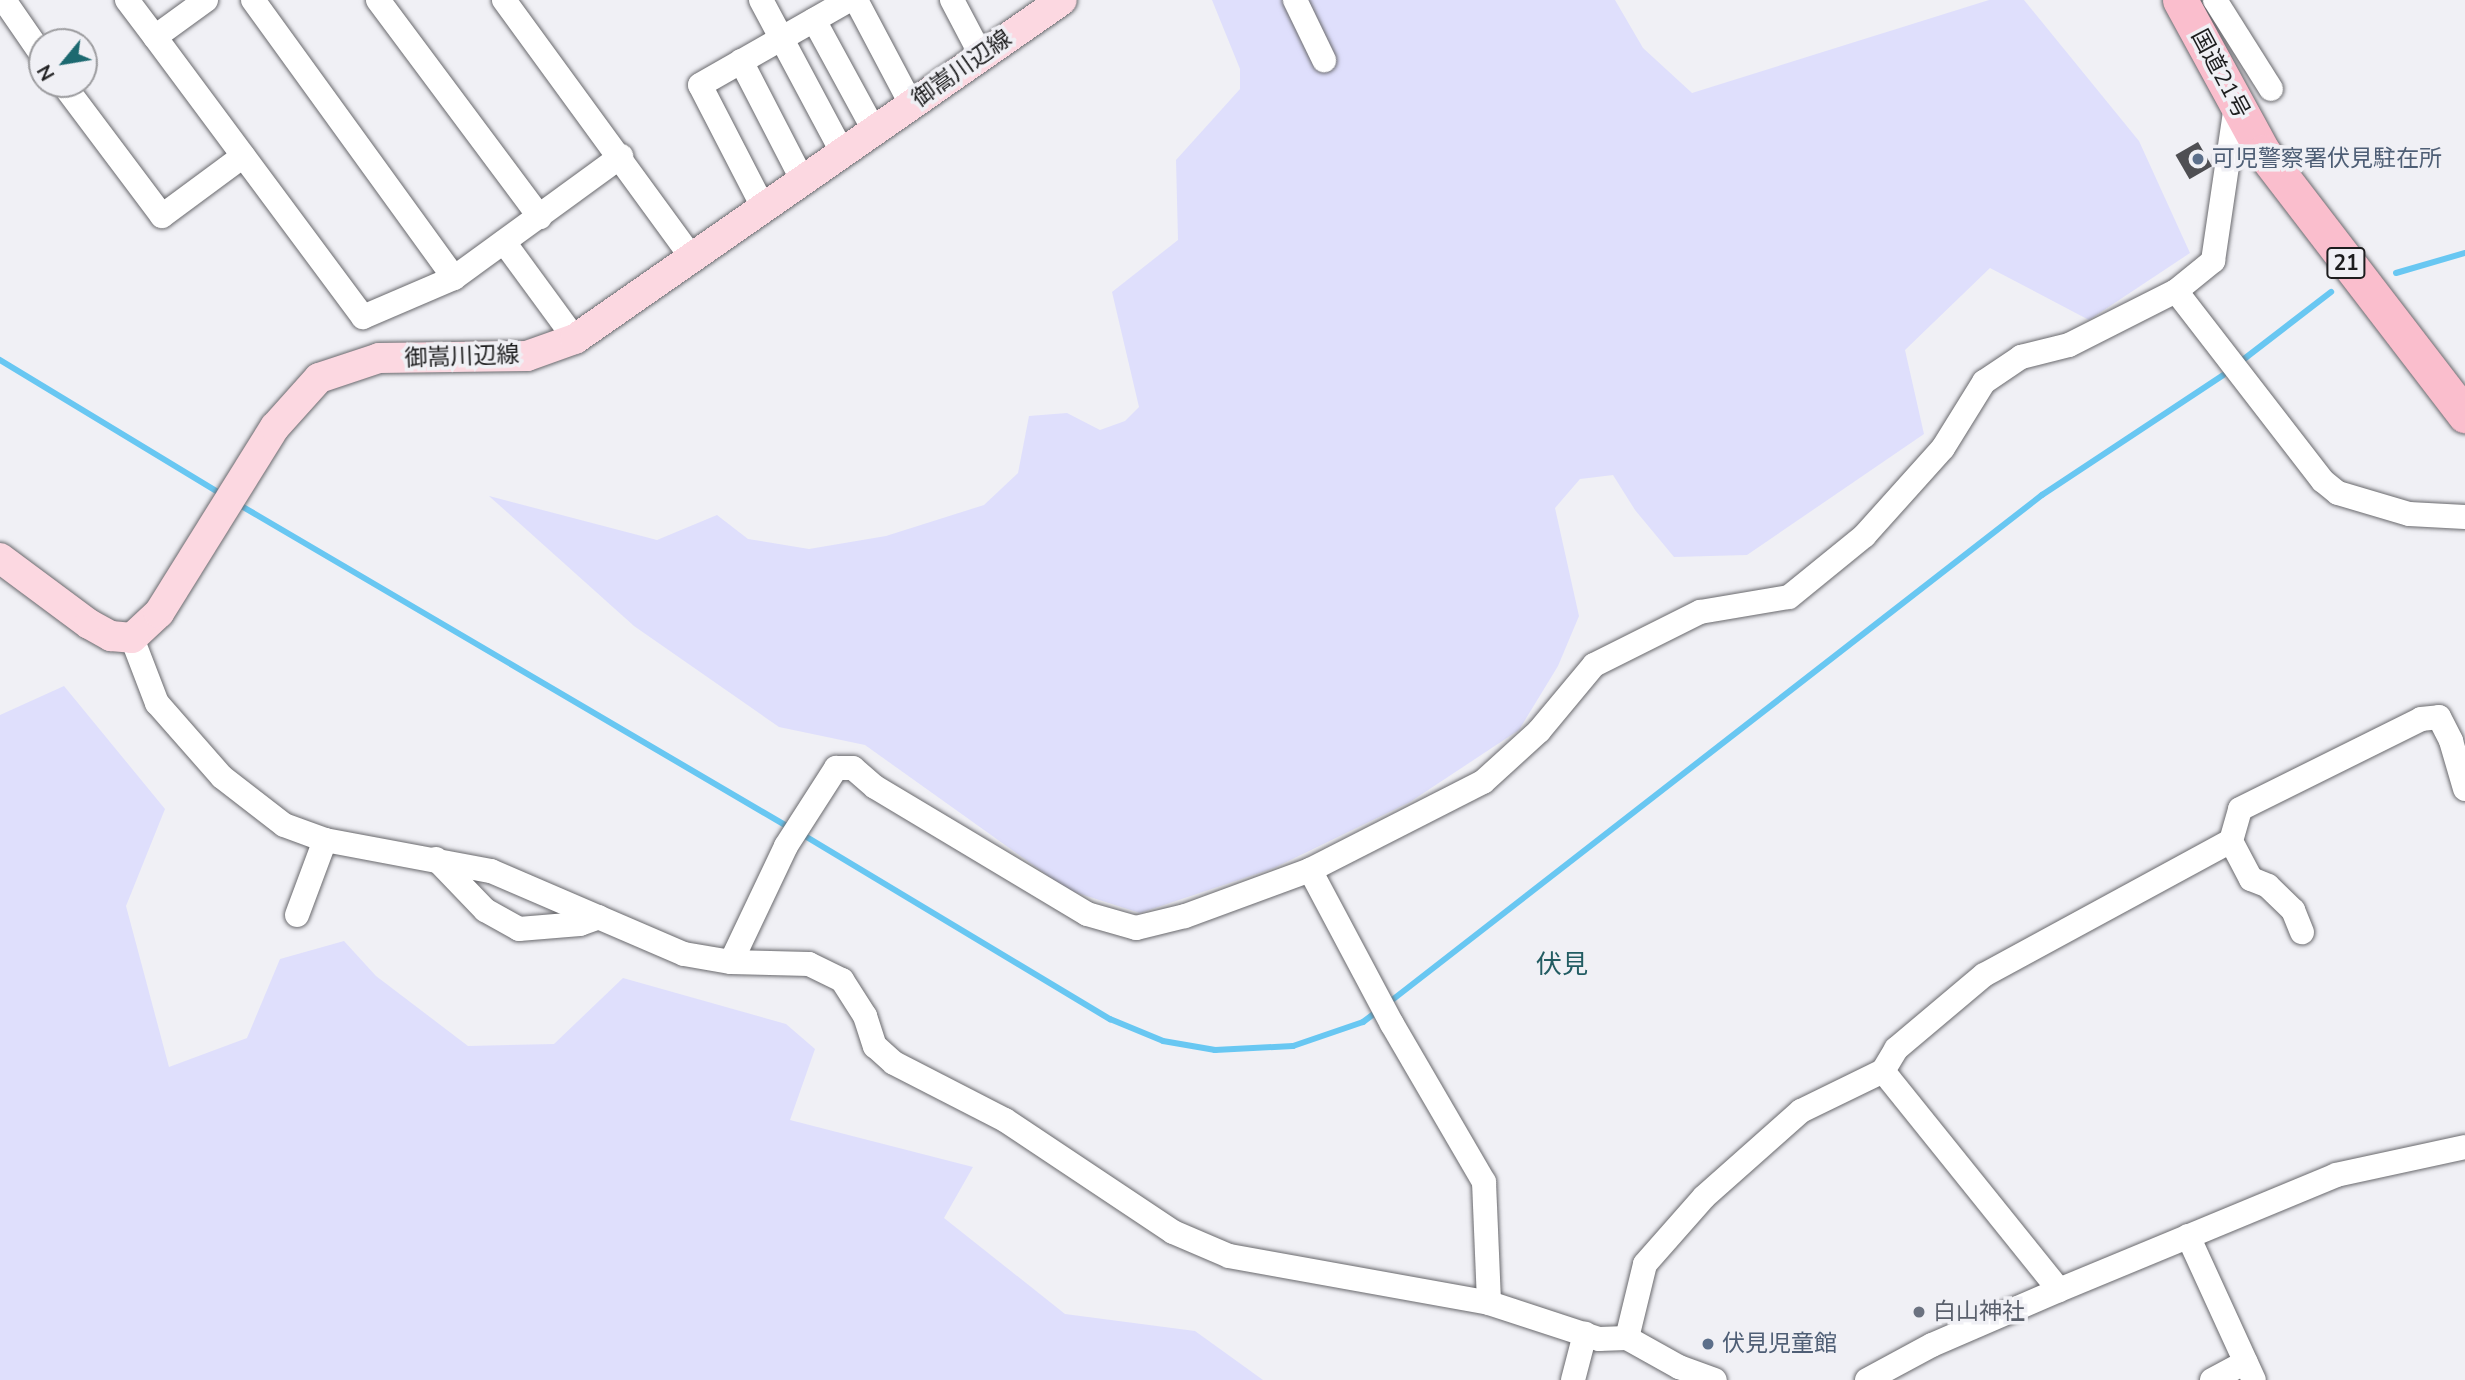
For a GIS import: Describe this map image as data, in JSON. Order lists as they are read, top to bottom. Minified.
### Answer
{"streets":{"highway":["国道21号","21"],"main road":["御嵩川辺線"]},"districts":["伏見"],"places":["可児警察署伏見駐在所","白山神社","伏見児童館"],"north":"bottom left"}
